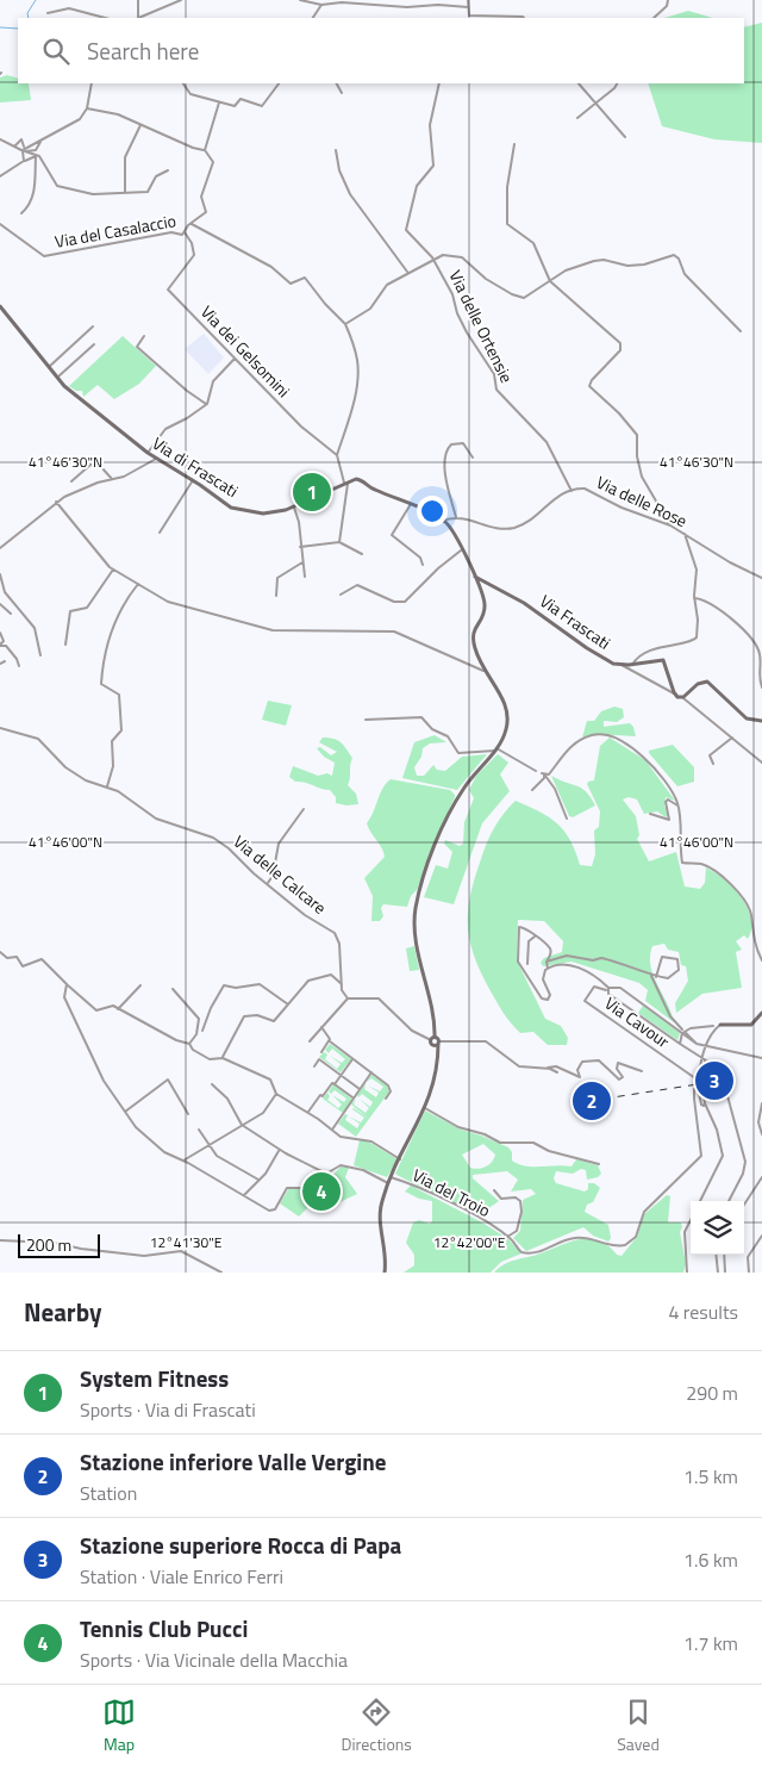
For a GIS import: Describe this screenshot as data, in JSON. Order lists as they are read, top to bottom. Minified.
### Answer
{"streets":{"main road":["Via di Frascati","Via Frascati"],"street":["Via del Casalaccio","Via delle Ortensie","Via dei Gelsomini","Via delle Rose","Via delle Calcare","Via Cavour","Via del Troio"]},"crossings":[["Via del Casalaccio","Via dei Gelsomini"],["Via delle Ortensie","Via delle Rose"]],"scale_bar":"200 m","page":{"search":"Search here","pins":["1","3","2","4"],"scale":"200 m","heading":["Nearby","4 results"],"list":[{"mark":"1","name":"System Fitness","note":"Sports · Via di Frascati","value":"290 m"},{"mark":"2","name":"Stazione inferiore Valle Vergine","note":"Station","value":"1.5 km"},{"mark":"3","name":"Stazione superiore Rocca di Papa","note":"Station · Viale Enrico Ferri","value":"1.6 km"},{"mark":"4","name":"Tennis Club Pucci","note":"Sports · Via Vicinale della Macchia","value":"1.7 km"}],"nav":["Map","Directions","Saved"]},"coordinates":["41°46'30\"N","41°46'00\"N","12°41'30\"E","12°42'00\"E"]}
